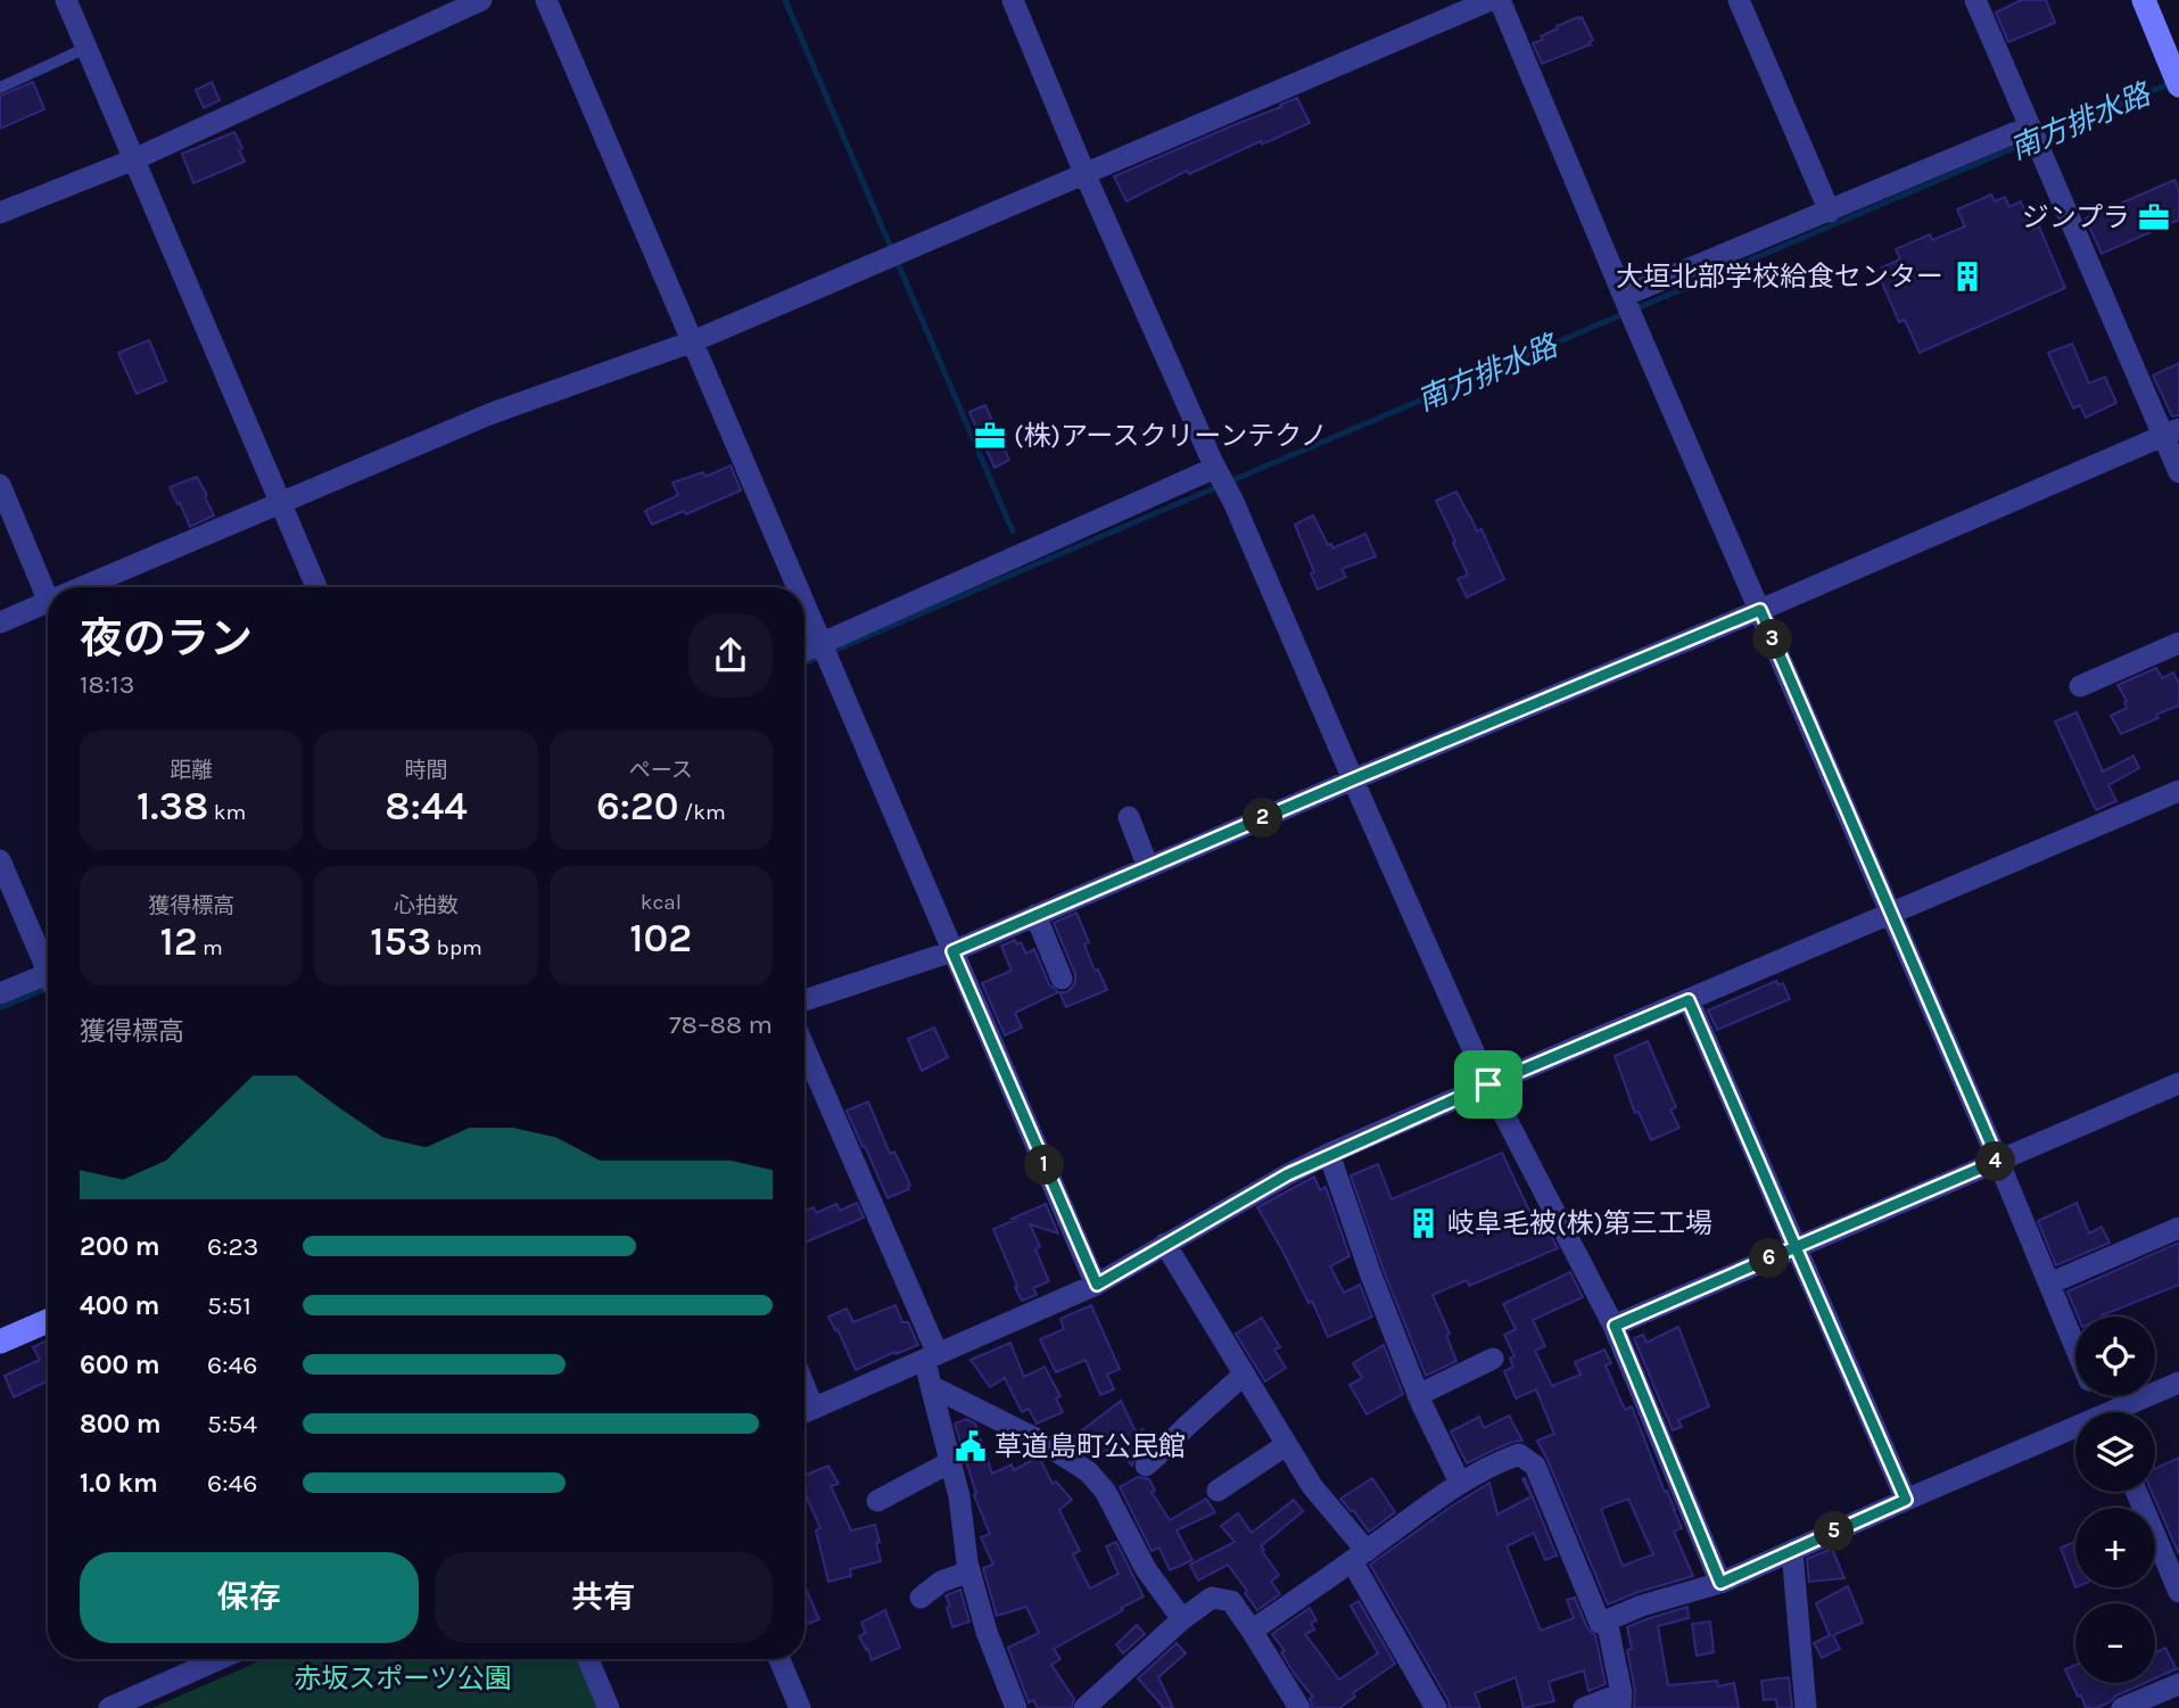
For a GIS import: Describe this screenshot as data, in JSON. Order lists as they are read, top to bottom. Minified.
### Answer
{"water":["南方排水路"],"parks":["赤坂スポーツ公園"],"places":{"office":["ジンプラ","(株)アースクリーンテクノ"],"building":["大垣北部学校給食センター","岐阜毛被(株)第三工場"],"public building":["草道島町公民館"]},"page":{"heading":["夜のラン","18:13"],"pins":["3","2","4","1","6","5"],"stats":[["距離","1.38 km"],["時間","8:44"],["ペース","6:20 /km"],["獲得標高","12 m"],["心拍数","153 bpm"],["kcal","102"]],"chart":["獲得標高","78–88 m"],"list":[{"name":"200 m","note":"6:23"},{"name":"400 m","note":"5:51"},{"name":"600 m","note":"6:46"},{"name":"800 m","note":"5:54"},{"name":"1.0 km","note":"6:46"}],"map_buttons":["+","−"],"buttons":["保存","共有"]}}
